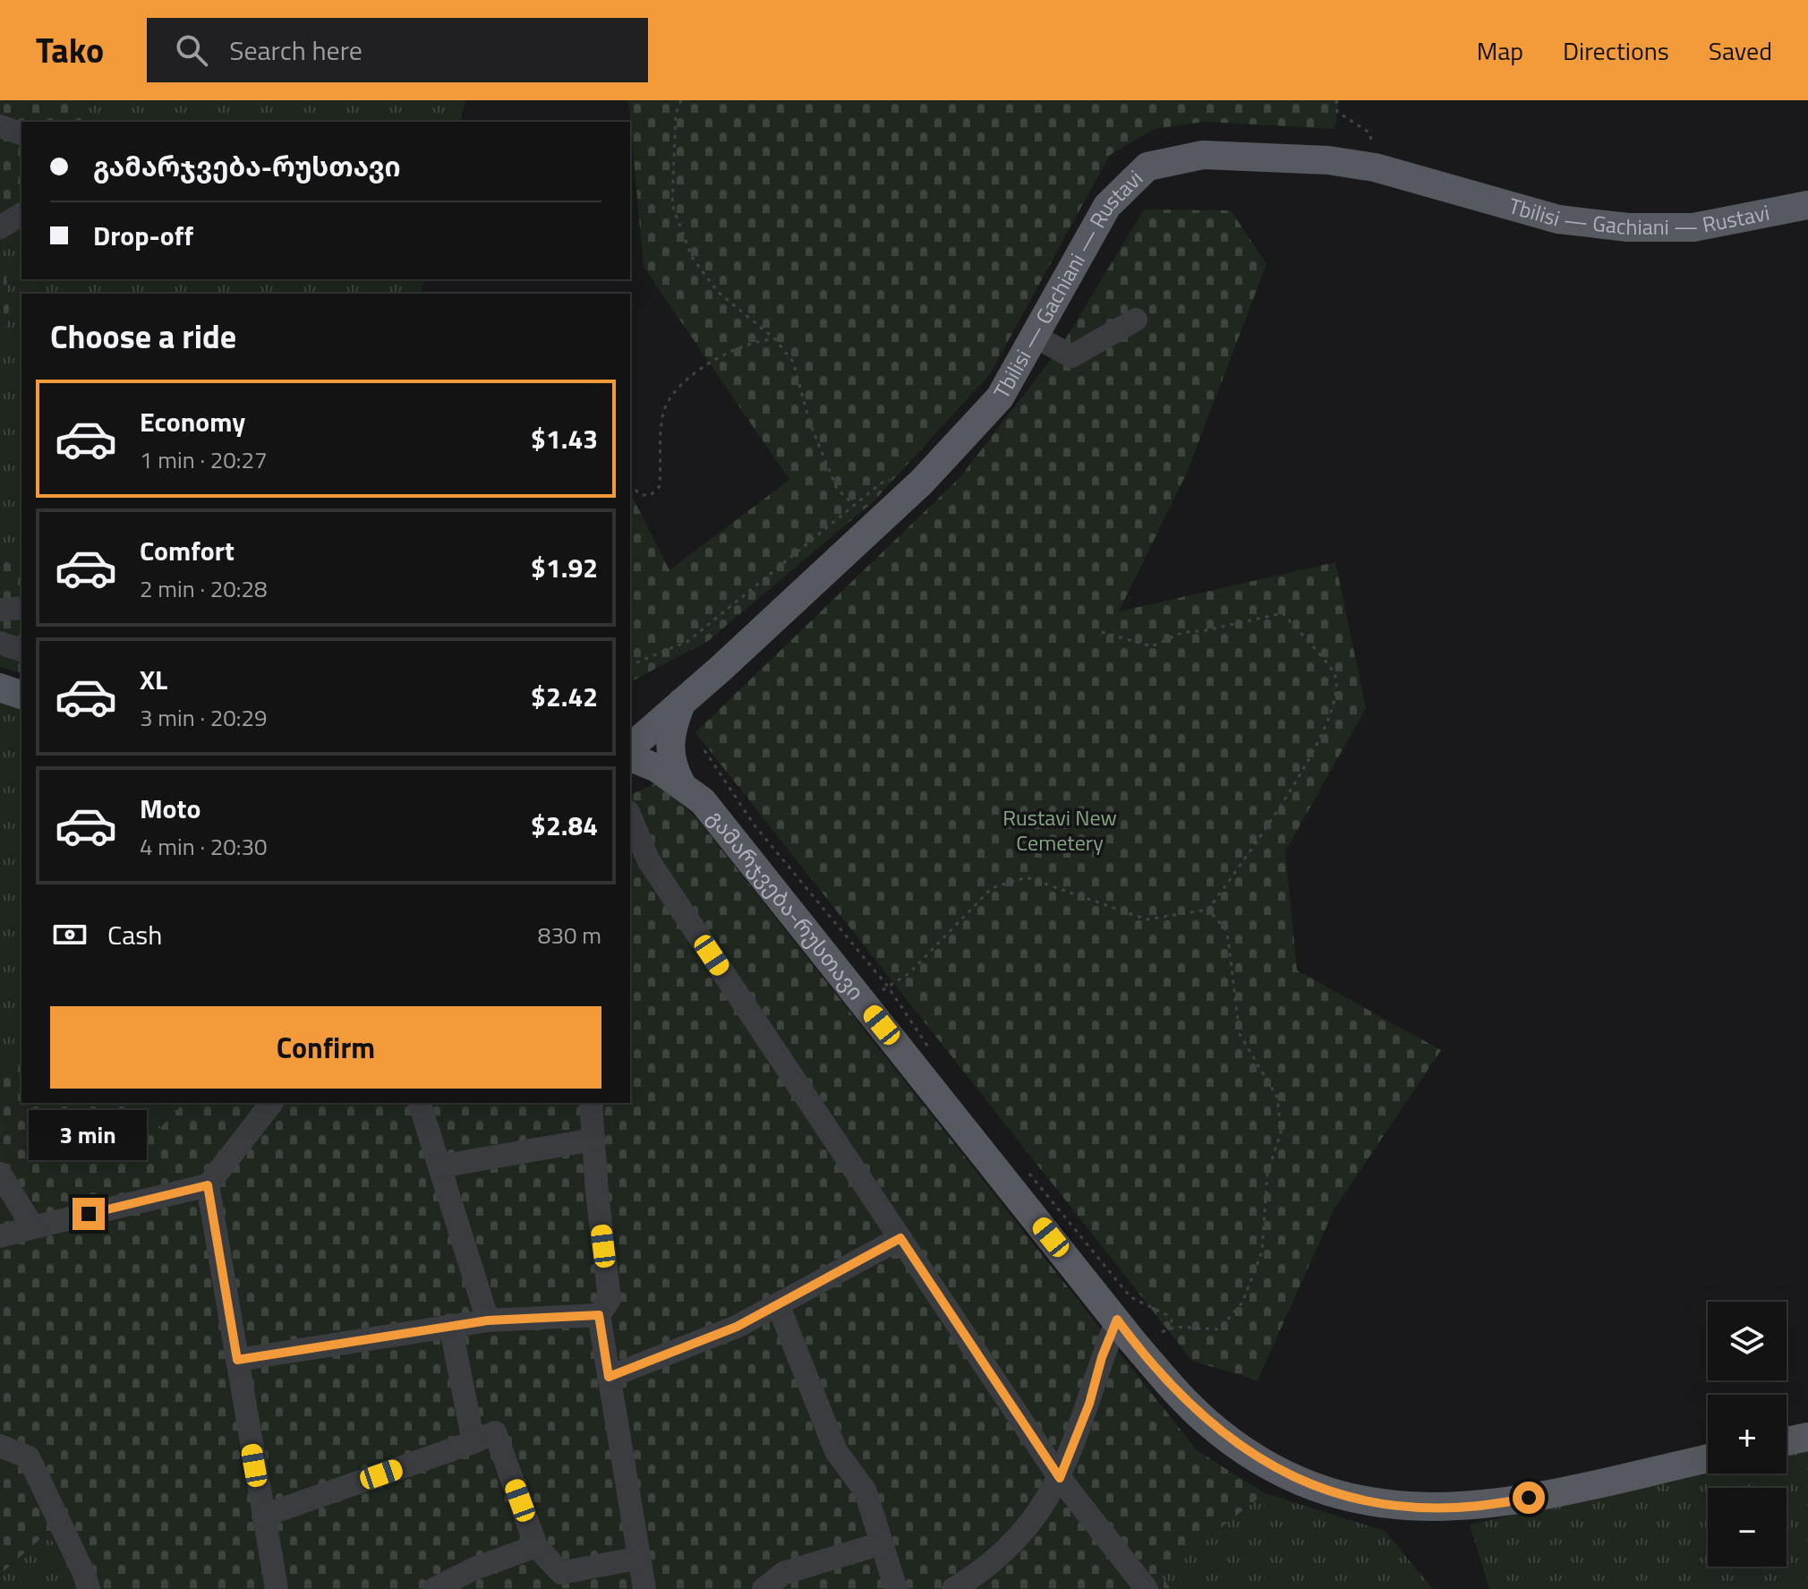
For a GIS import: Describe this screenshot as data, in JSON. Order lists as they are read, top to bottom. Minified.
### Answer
{"streets":{"main road":["Tbilisi — Gachiani — Rustavi","გამარჯვება-რუსთავი"]},"parks":["Rustavi New Cemetery"],"page":{"header":"Tako","search":"Search here","nav":["Map","Directions","Saved"],"banner":["გამარჯვება-რუსთავი","Drop-off"],"heading":"Choose a ride","list":[{"name":"Economy","note":"1 min · 20:27","value":"$1.43"},{"name":"Comfort","note":"2 min · 20:28","value":"$1.92"},{"name":"XL","note":"3 min · 20:29","value":"$2.42"},{"name":"Moto","note":"4 min · 20:30","value":"$2.84"}],"pay":["Cash","830 m"],"buttons":"Confirm","bubble":"3 min","map_buttons":["+","−"]}}
